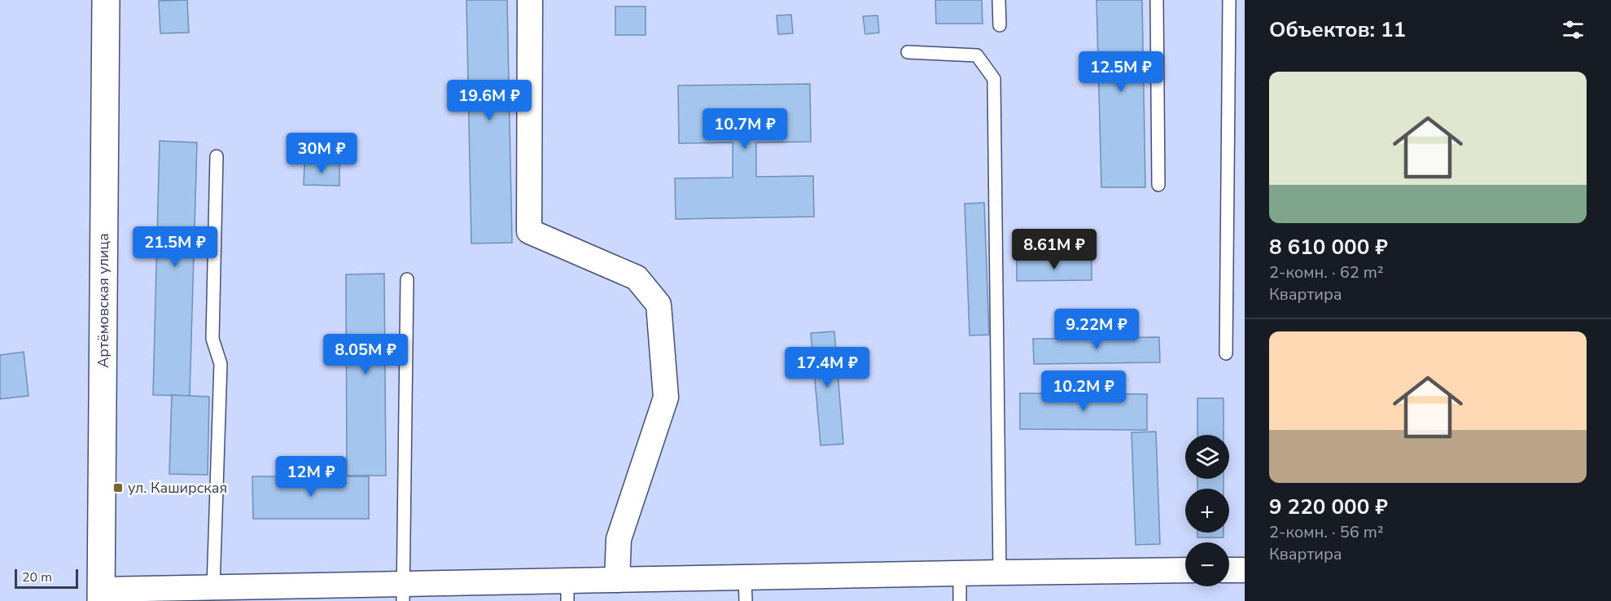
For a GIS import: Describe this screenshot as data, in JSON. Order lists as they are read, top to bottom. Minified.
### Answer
{"streets":{"street":["Артёмовская улица"]},"places":{"transit":["ул. Каширская"]},"scale_bar":"20 m","page":{"heading":"Объектов: 11","price":["12.5M ₽","19.6M ₽","10.7M ₽","30M ₽","21.5M ₽","8.61M ₽","9.22M ₽","8.05M ₽","17.4M ₽","10.2M ₽","12M ₽"],"list":[{"name":"8 610 000 ₽","note":"2-комн. · 62 m² · Квартира"},{"name":"9 220 000 ₽","note":"2-комн. · 56 m² · Квартира"}],"map_buttons":["+","−"],"scale":"20 m"}}
